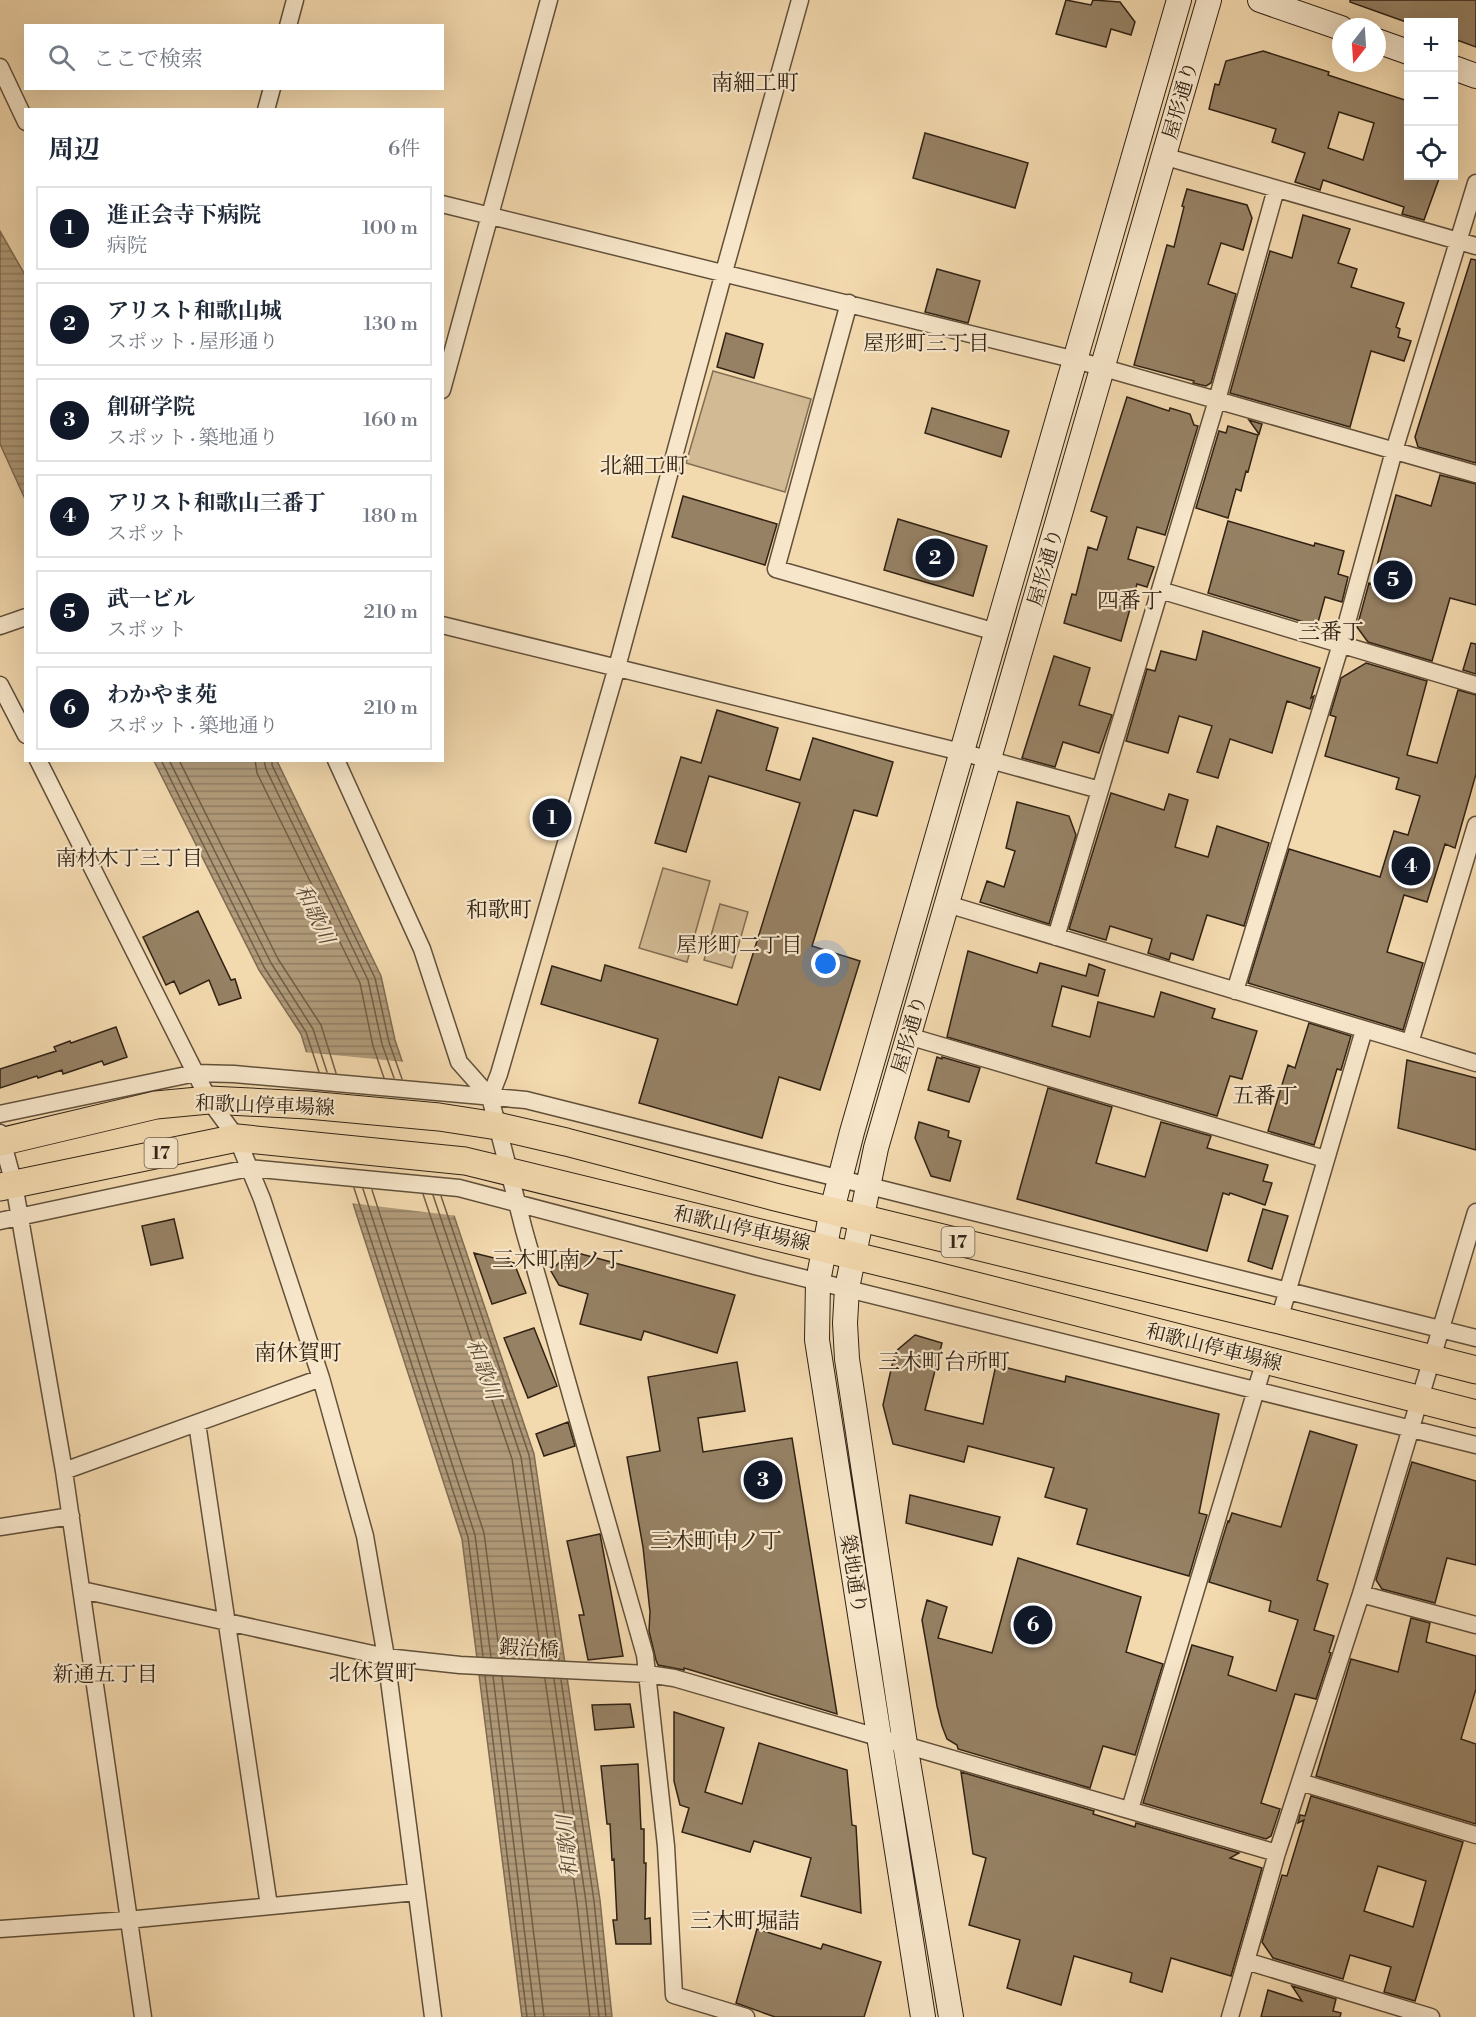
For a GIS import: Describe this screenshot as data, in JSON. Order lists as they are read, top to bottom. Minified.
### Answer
{"streets":{"main road":["和歌山停車場線","17"],"street":["屋形通り","築地通り","鍜治橋"]},"crossings":[["屋形通り","築地通り"],["和歌山停車場線","築地通り"],["築地通り","鍜治橋"]],"districts":["南細工町","屋形町三丁目","北細工町","四番丁","三番丁","南材木丁三丁目","和歌町","屋形町二丁目","五番丁","三木町南ノ丁","南休賀町","三木町台所町","三木町中ノ丁","北休賀町","新通五丁目","三木町堀詰"],"water":["和歌川"],"north":"bottom","page":{"map_buttons":["+","−"],"search":"ここで検索","heading":["周辺","6件"],"list":[{"mark":"1","name":"進正会寺下病院","note":"病院","value":"100 m"},{"mark":"2","name":"アリスト和歌山城","note":"スポット · 屋形通り","value":"130 m"},{"mark":"3","name":"創研学院","note":"スポット · 築地通り","value":"160 m"},{"mark":"4","name":"アリスト和歌山三番丁","note":"スポット","value":"180 m"},{"mark":"5","name":"武一ビル","note":"スポット","value":"210 m"},{"mark":"6","name":"わかやま苑","note":"スポット · 築地通り","value":"210 m"}],"pins":["2","5","1","4","3","6"]}}
